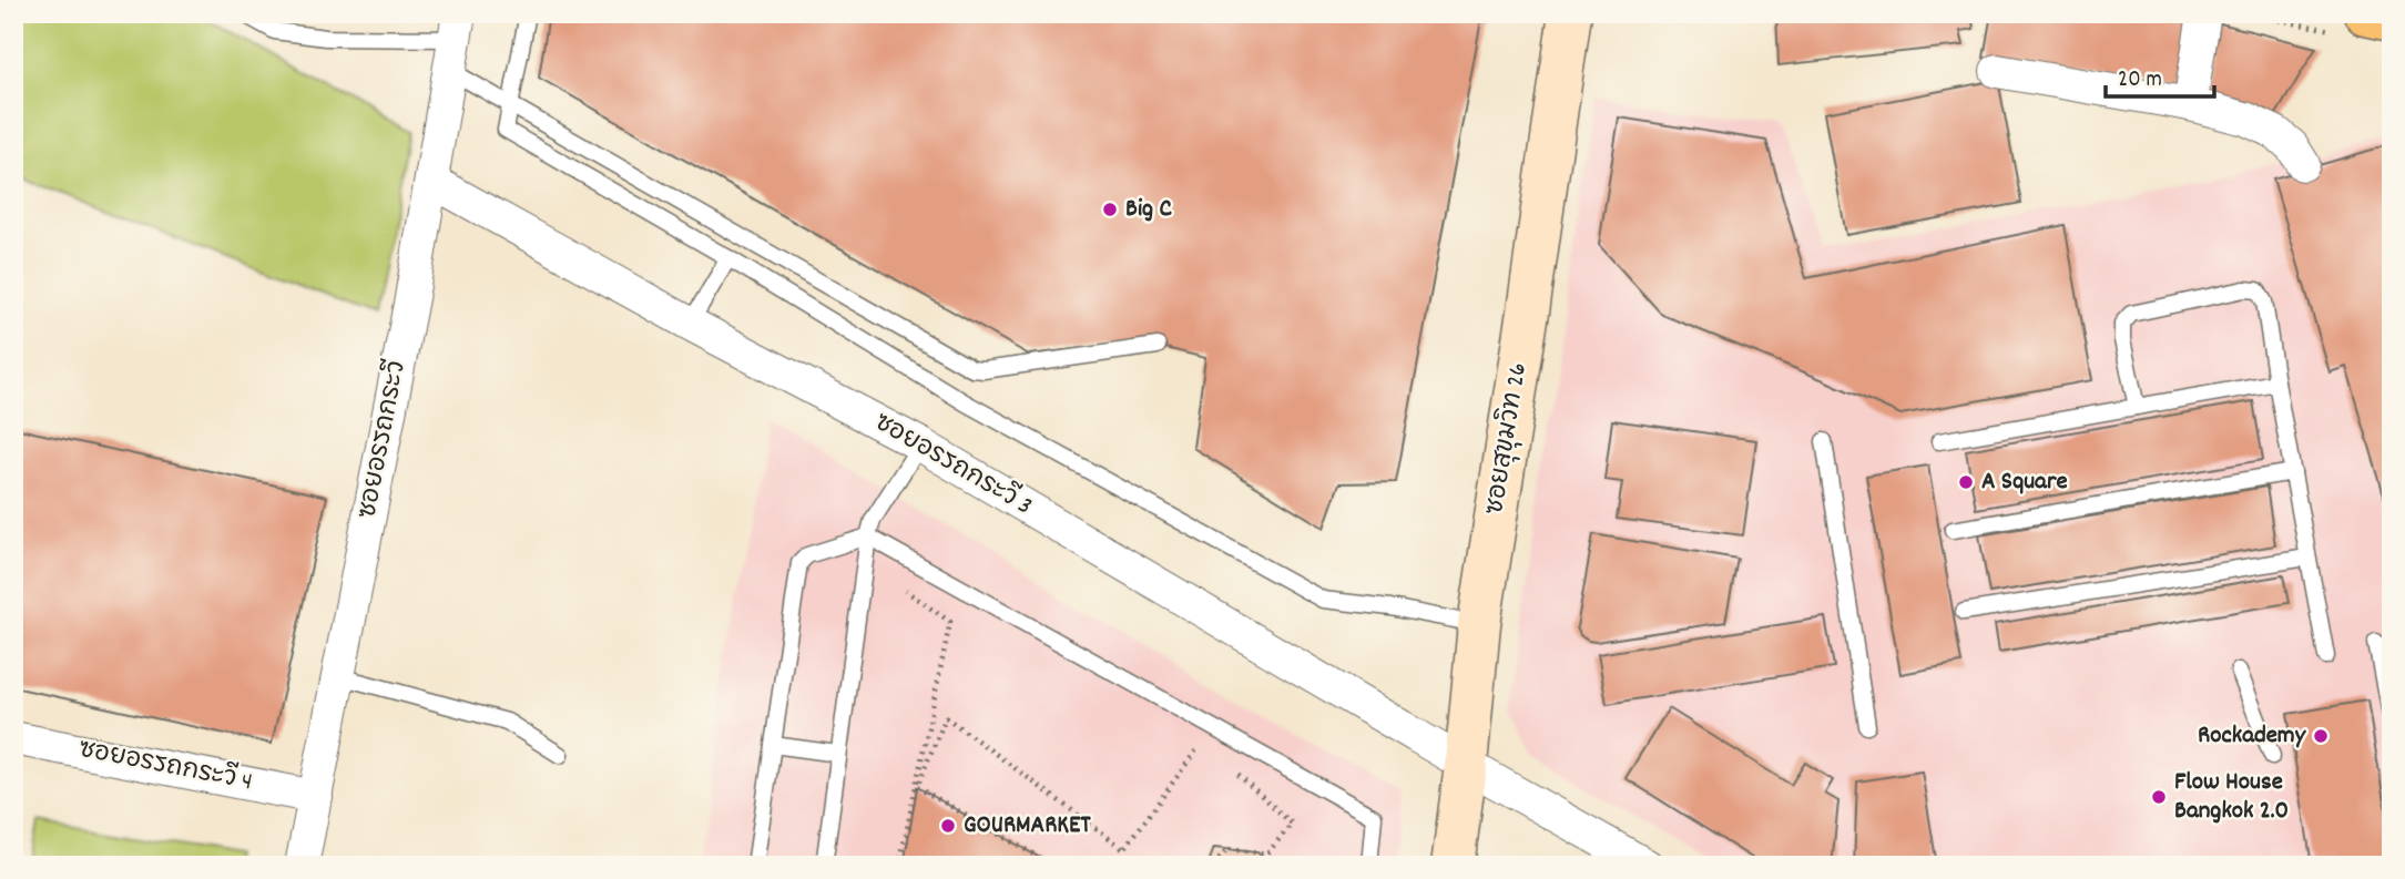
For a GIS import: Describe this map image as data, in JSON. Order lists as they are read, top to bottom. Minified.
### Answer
{"streets":{"street":["ซอยสุขุมวิท 26","ซอยอรรถกระวี","ซอยอรรถกระวี 3","ซอยอรรถกระวี 4"]},"crossings":[["ซอยสุขุมวิท 26","ซอยอรรถกระวี 3"],["ซอยอรรถกระวี","ซอยอรรถกระวี 3"],["ซอยอรรถกระวี","ซอยอรรถกระวี 4"]],"places":["Big C","A Square","Rockademy","Flow House Bangkok 2.0","GOURMARKET"],"scale_bar":"20 m"}
